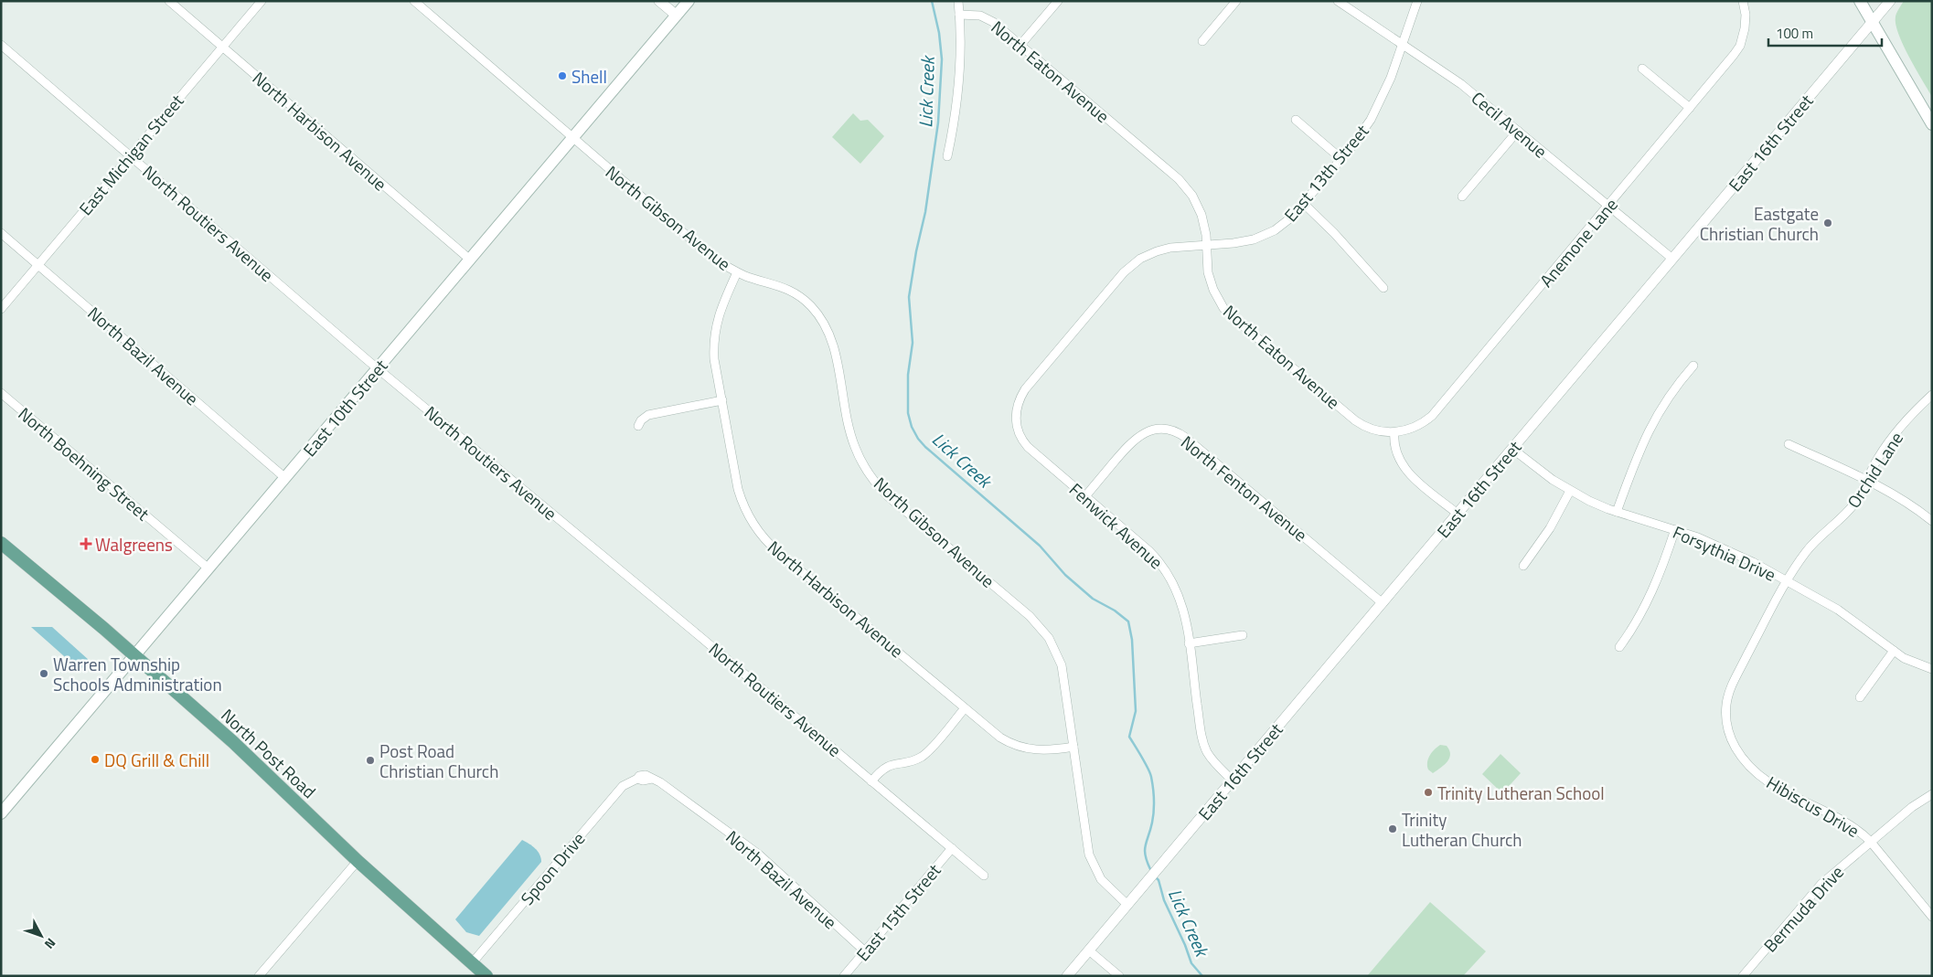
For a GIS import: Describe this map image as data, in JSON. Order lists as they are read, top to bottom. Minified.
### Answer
{"streets":{"main road":["East 10th Street","North Post Road"],"street":["North Eaton Avenue","Cecil Avenue","North Harbison Avenue","East 16th Street","East Michigan Street","East 13th Street","North Gibson Avenue","North Routiers Avenue","Anemone Lane","North Bazil Avenue","North Boehning Street","Orchid Lane","North Fenton Avenue","Fenwick Avenue","Forsythia Drive","Hibiscus Drive","Spoon Drive","Bermuda Drive","East 15th Street"]},"crossings":[["North Eaton Avenue","East 13th Street"],["North Eaton Avenue","Anemone Lane"],["Cecil Avenue","East 16th Street"],["Cecil Avenue","East 13th Street"],["Cecil Avenue","Anemone Lane"],["North Harbison Avenue","East Michigan Street"],["North Harbison Avenue","North Gibson Avenue"],["North Harbison Avenue","East 10th Street"],["East 16th Street","North Gibson Avenue"],["East 16th Street","North Fenton Avenue"],["East 16th Street","Fenwick Avenue"],["East 16th Street","Forsythia Drive"],["East Michigan Street","North Routiers Avenue"],["East Michigan Street","North Bazil Avenue"],["East 13th Street","Fenwick Avenue"],["North Gibson Avenue","East 10th Street"],["North Routiers Avenue","East 10th Street"],["North Routiers Avenue","East 15th Street"],["North Bazil Avenue","East 10th Street"],["North Bazil Avenue","Spoon Drive"],["North Bazil Avenue","East 15th Street"],["East 10th Street","North Boehning Street"],["East 10th Street","North Post Road"],["Orchid Lane","Forsythia Drive"],["Orchid Lane","Hibiscus Drive"],["North Fenton Avenue","Fenwick Avenue"],["North Post Road","Spoon Drive"],["Hibiscus Drive","Bermuda Drive"]],"water":["Lick Creek"],"places":{"other":["Shell","Eastgate Christian Church","Warren Township Schools Administration","DQ Grill & Chill","Post Road Christian Church","Trinity Lutheran School","Trinity Lutheran Church"],"health":["Walgreens"]},"scale_bar":"100 m","north":"bottom right"}
